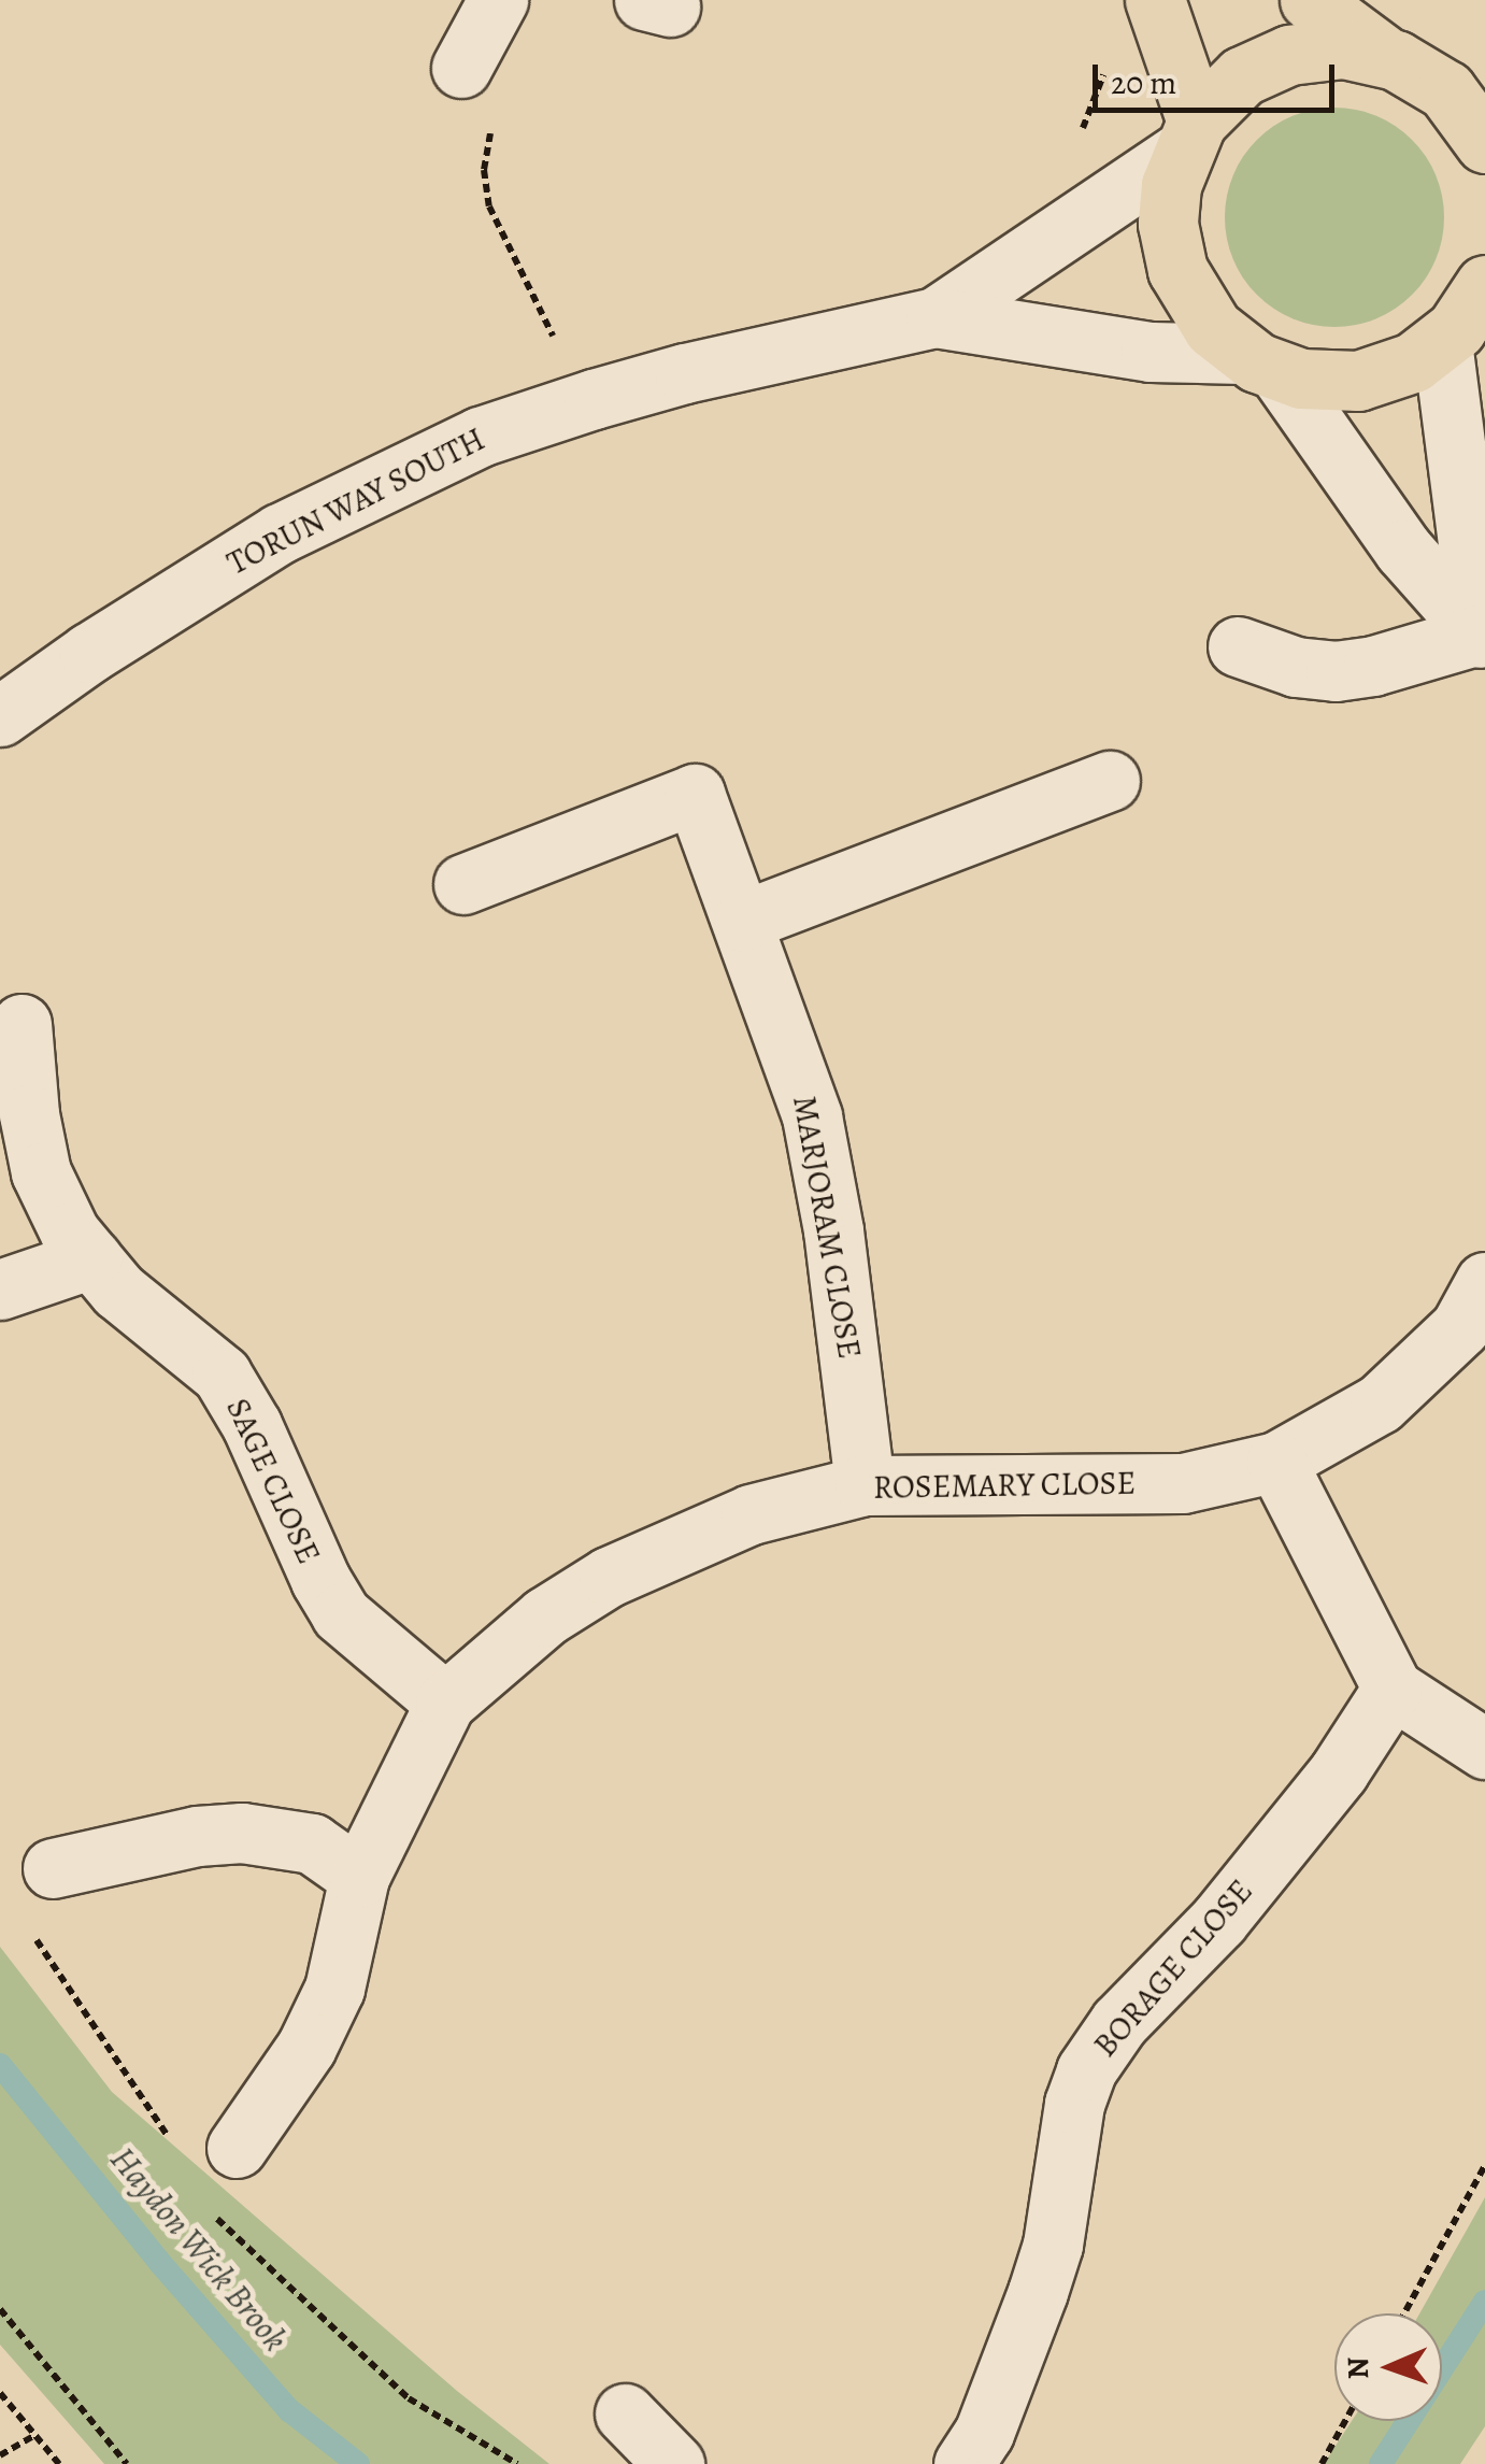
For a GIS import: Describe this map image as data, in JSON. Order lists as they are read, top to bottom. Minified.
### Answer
{"streets":{"street":["TORUN WAY SOUTH","MARJORAM CLOSE","SAGE CLOSE","ROSEMARY CLOSE","BORAGE CLOSE"]},"crossings":[["MARJORAM CLOSE","ROSEMARY CLOSE"],["SAGE CLOSE","ROSEMARY CLOSE"]],"water":["Haydon Wick Brook"],"scale_bar":"20 m","north":"left"}
